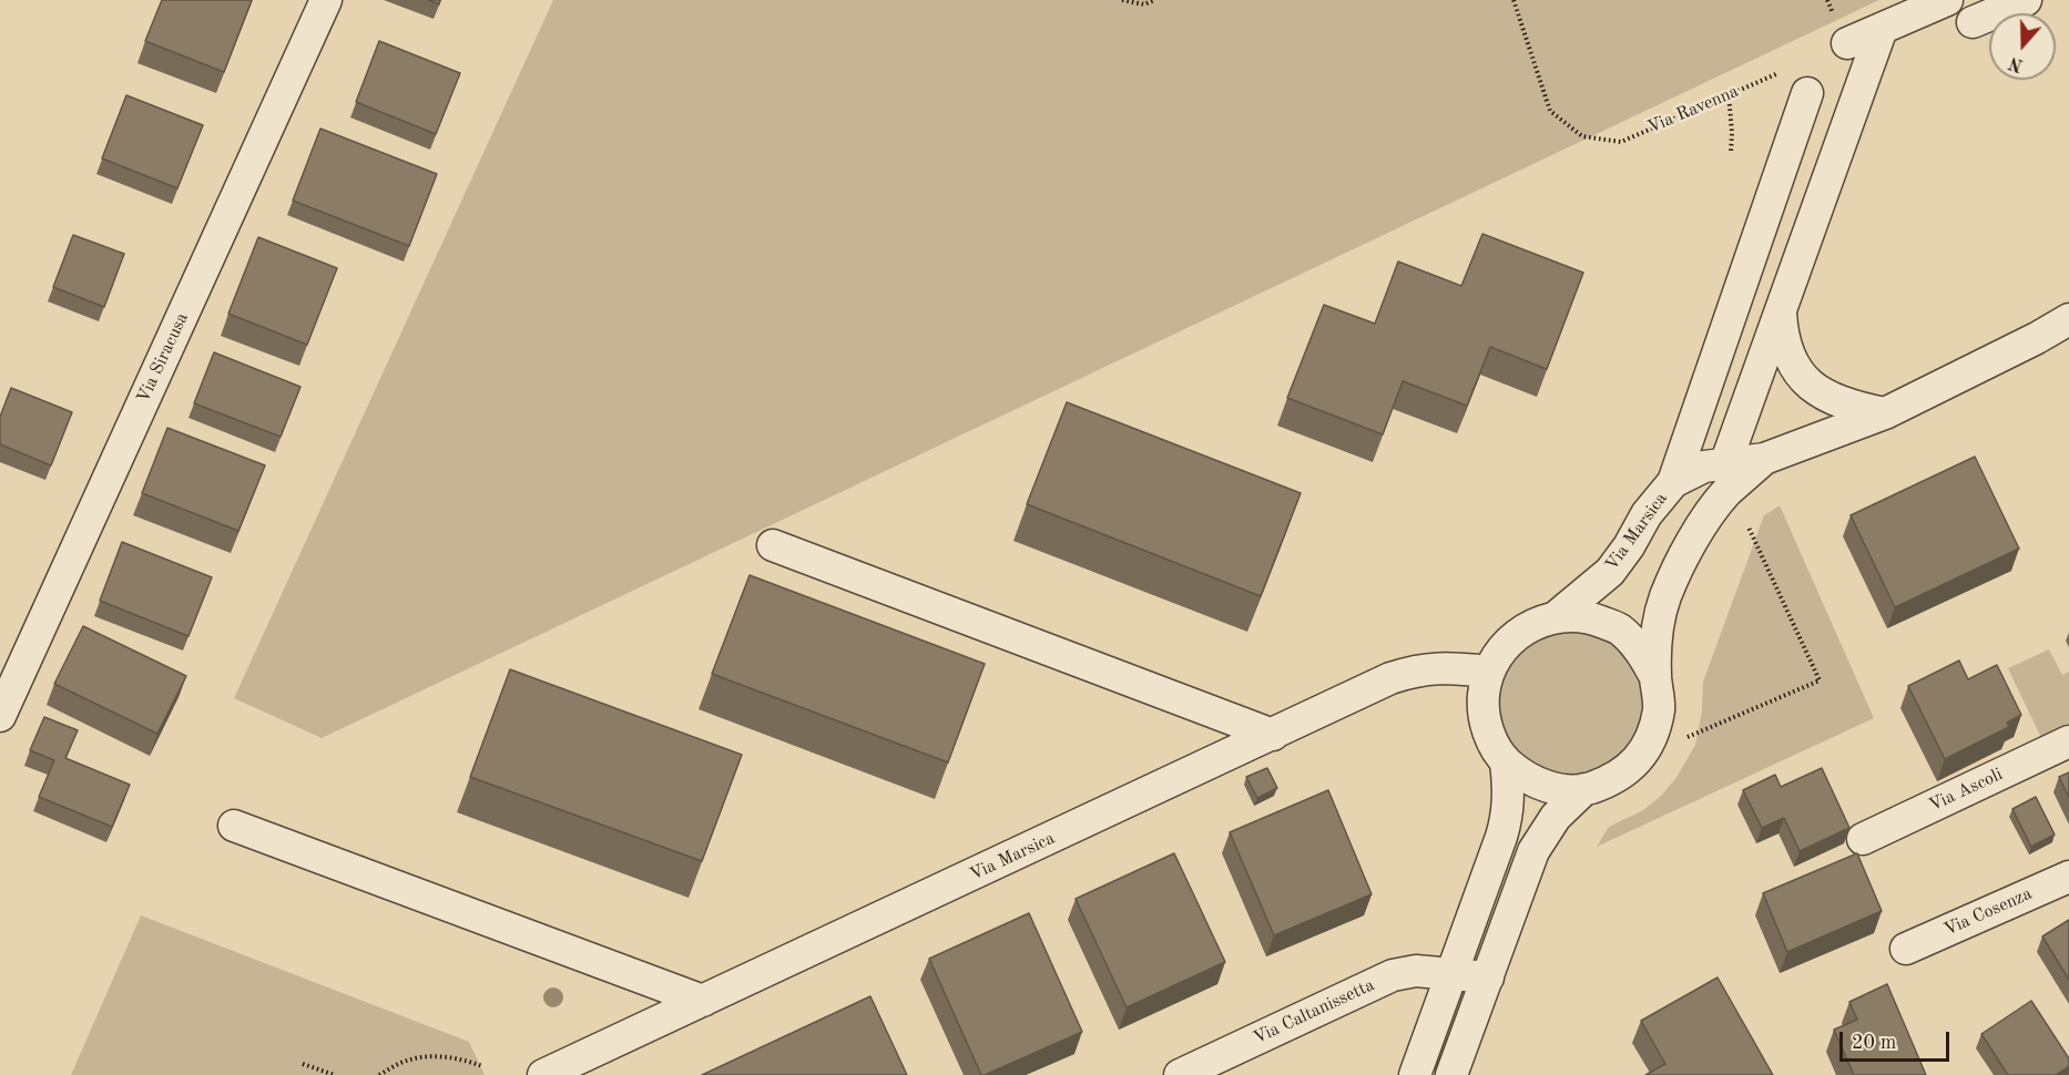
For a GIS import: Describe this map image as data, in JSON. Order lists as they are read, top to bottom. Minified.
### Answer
{"streets":{"street":["Via Siracusa","Via Marsica","Via Ascoli","Via Cosenza","Via Caltanissetta"],"path":["Via Ravenna"]},"scale_bar":"20 m","north":"bottom"}
